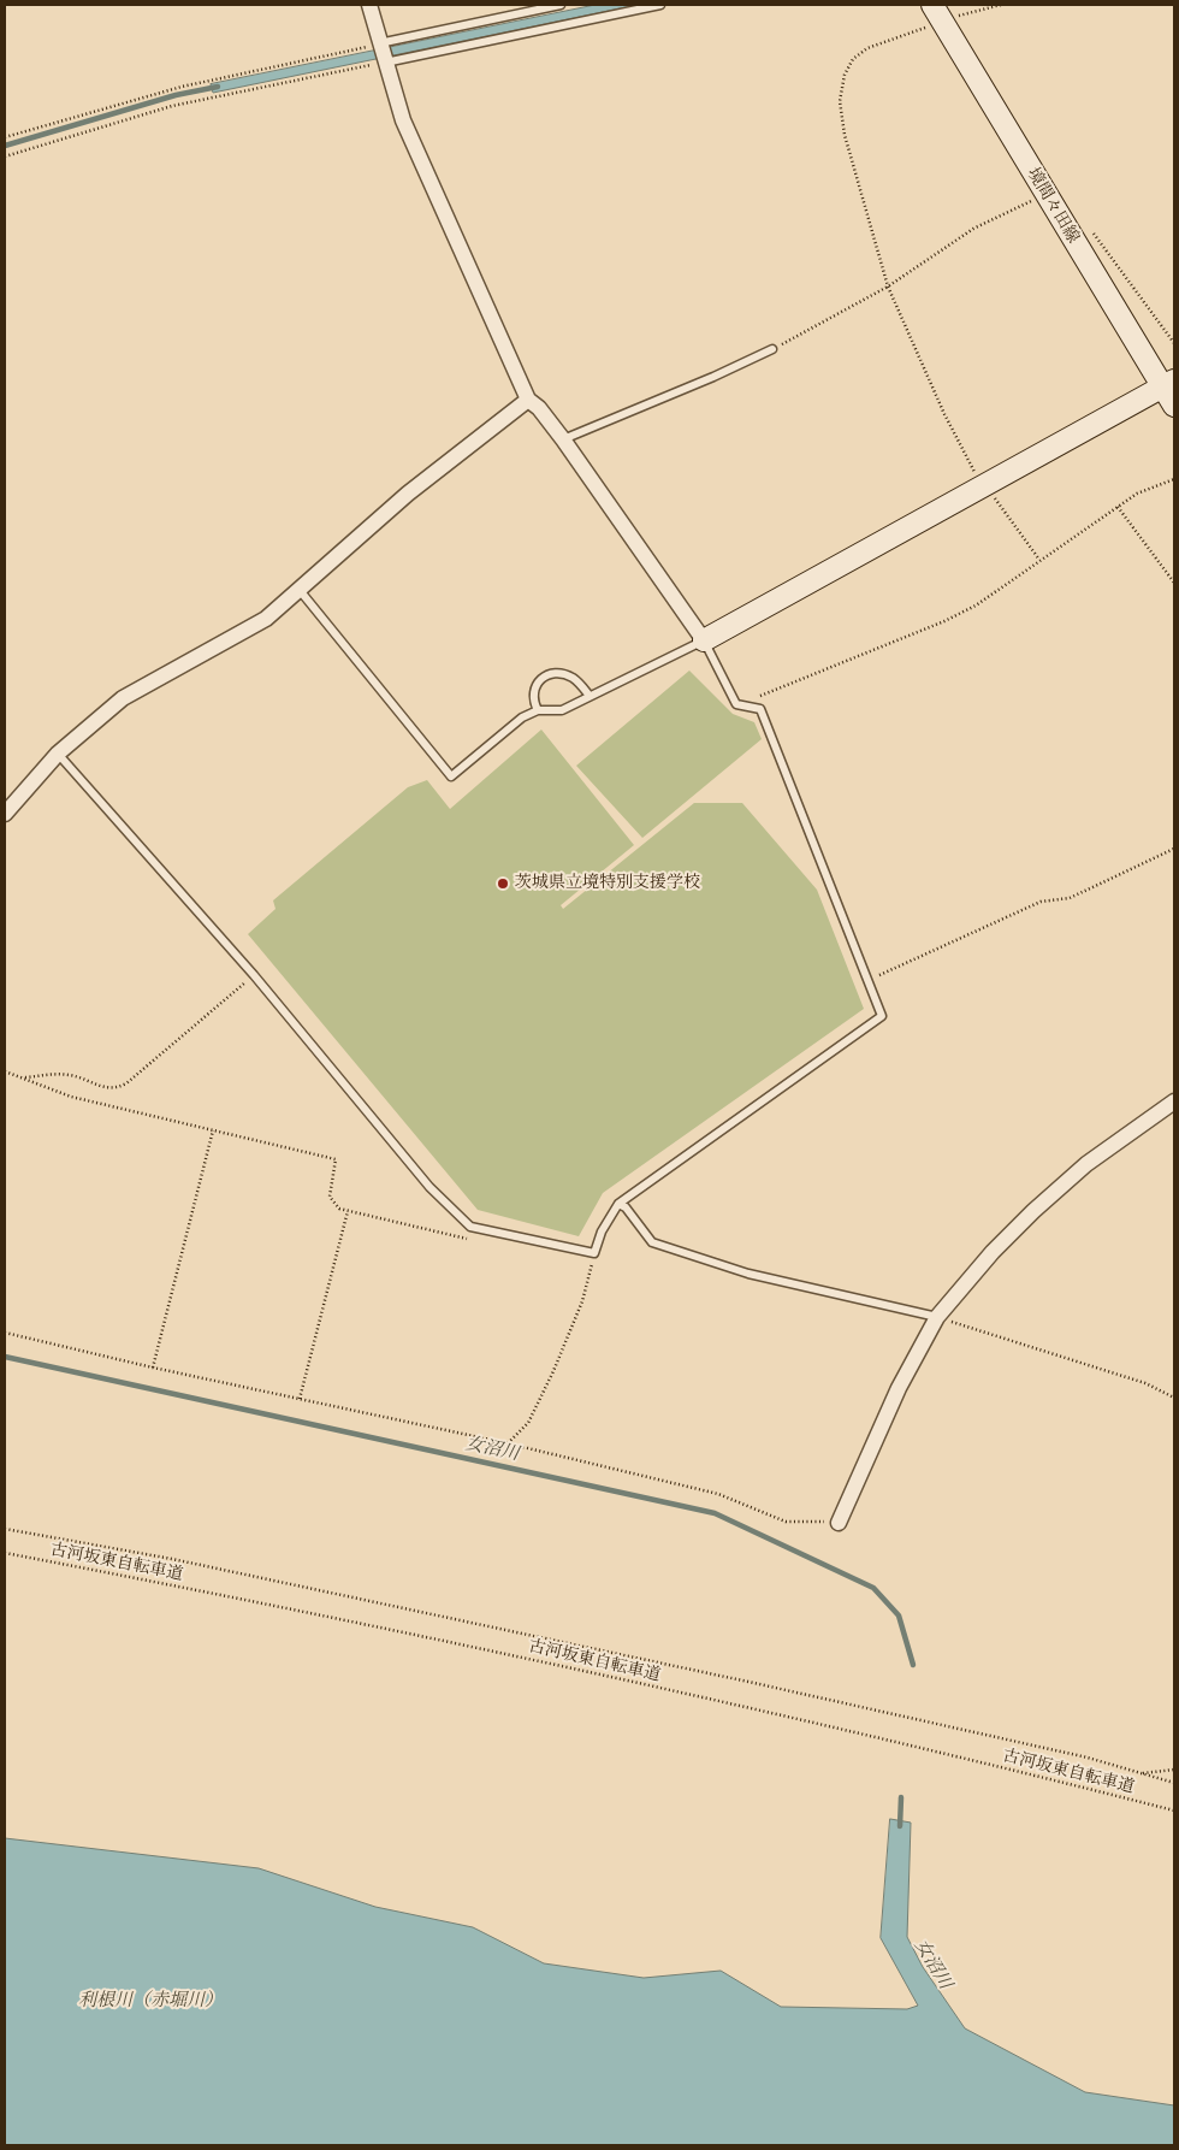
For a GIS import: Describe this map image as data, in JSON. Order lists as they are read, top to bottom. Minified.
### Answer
{"streets":{"street":["境間々田線"],"path":["古河坂東自転車道"]},"water":["女沼川","利根川（赤堀川）"],"places":["茨城県立境特別支援学校"]}
